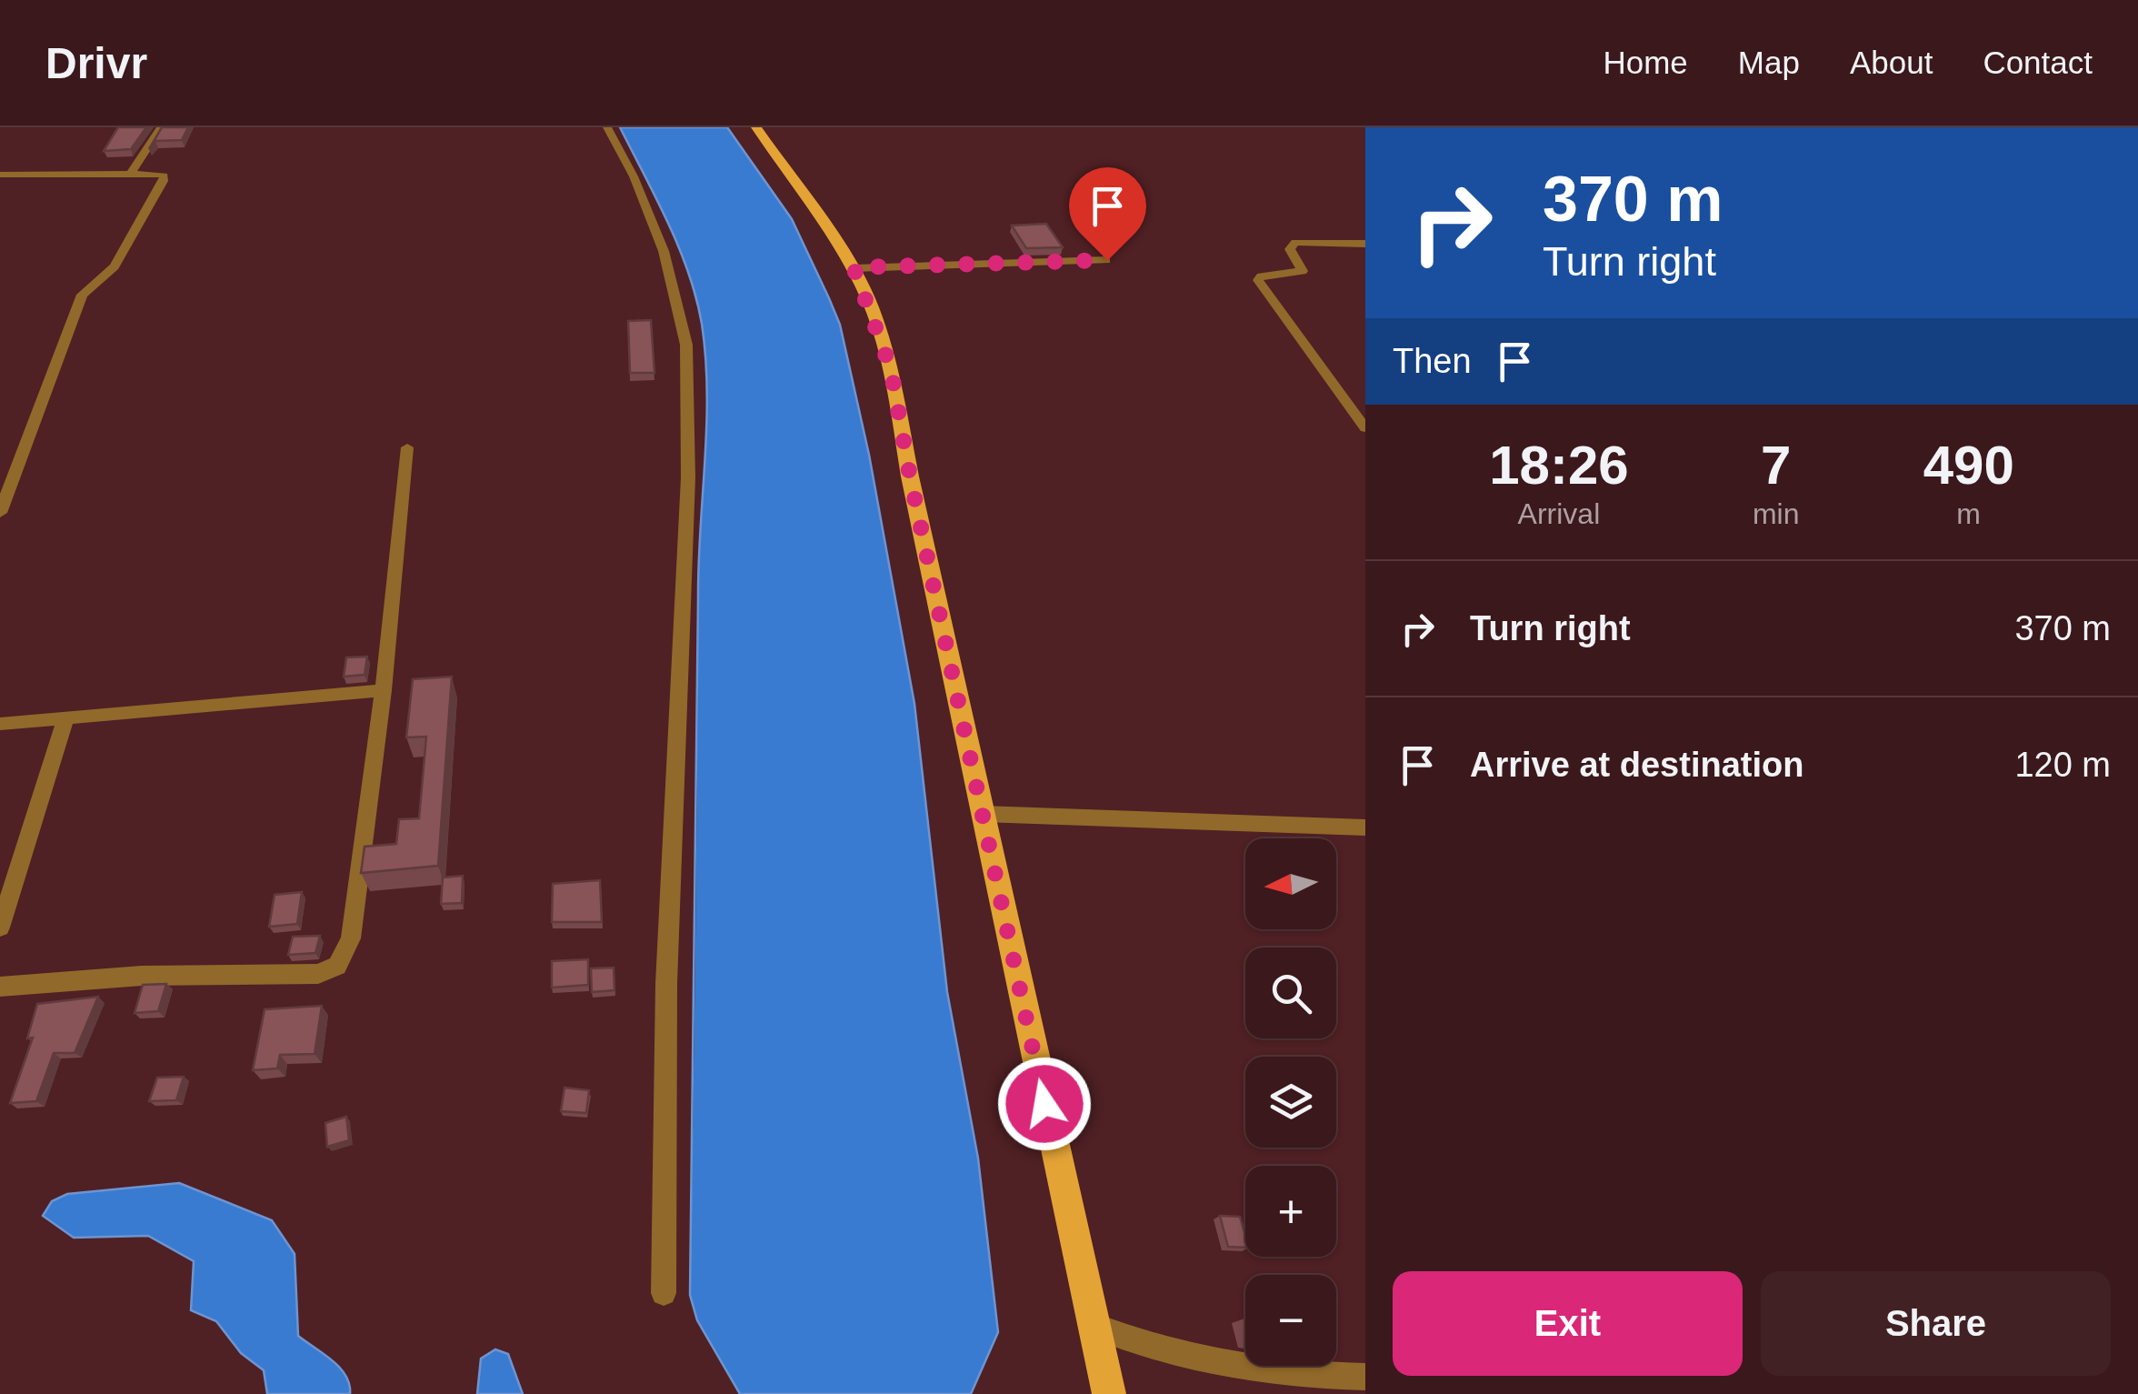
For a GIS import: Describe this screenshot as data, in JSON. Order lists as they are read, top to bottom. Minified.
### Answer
{"north":"left","page":{"header":"Drivr","nav":["Home","Map","About","Contact"],"turn":["370 m","Turn right"],"then":"Then","eta":["18:26","Arrival","7","min","490","m"],"list":[{"name":"Turn right","value":"370 m"},{"name":"Arrive at destination","value":"120 m"}],"map_buttons":["+","−"],"buttons":["Exit","Share"]}}
